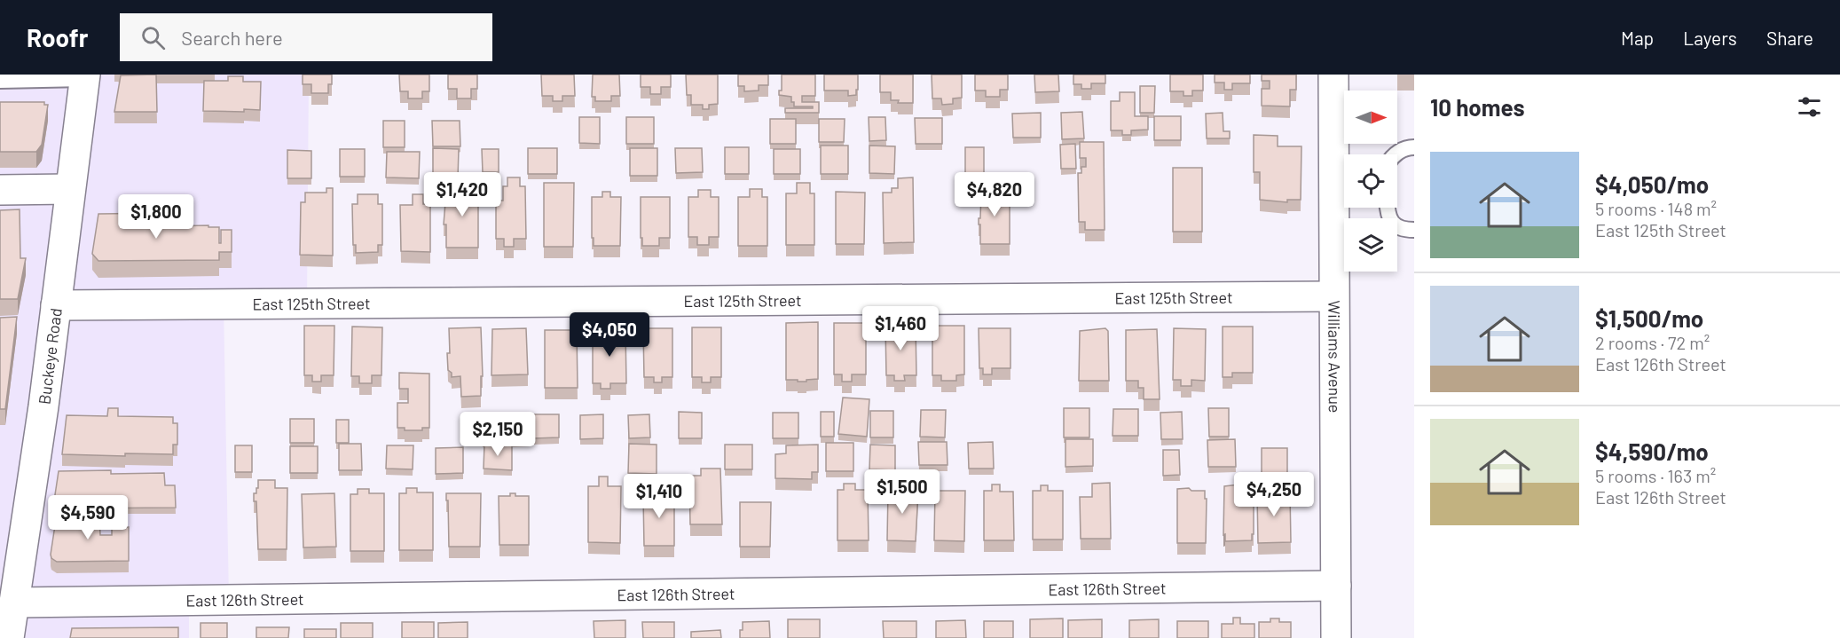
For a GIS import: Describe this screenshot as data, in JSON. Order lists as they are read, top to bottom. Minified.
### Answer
{"streets":{"street":["East 125th Street","Buckeye Road","Williams Avenue","East 126th Street"]},"crossings":[["East 125th Street","Buckeye Road"],["East 125th Street","Williams Avenue"],["Buckeye Road","East 126th Street"],["Williams Avenue","East 126th Street"]],"north":"right","page":{"header":"Roofr","search":"Search here","nav":["Map","Layers","Share"],"heading":"10 homes","list":[{"name":"$4,050/mo","note":"5 rooms · 148 m² · East 125th Street"},{"name":"$1,500/mo","note":"2 rooms · 72 m² · East 126th Street"},{"name":"$4,590/mo","note":"5 rooms · 163 m² · East 126th Street"}],"price":["$1,420","$4,820","$1,800","$1,460","$4,050","$2,150","$1,500","$4,250","$1,410","$4,590"]}}
